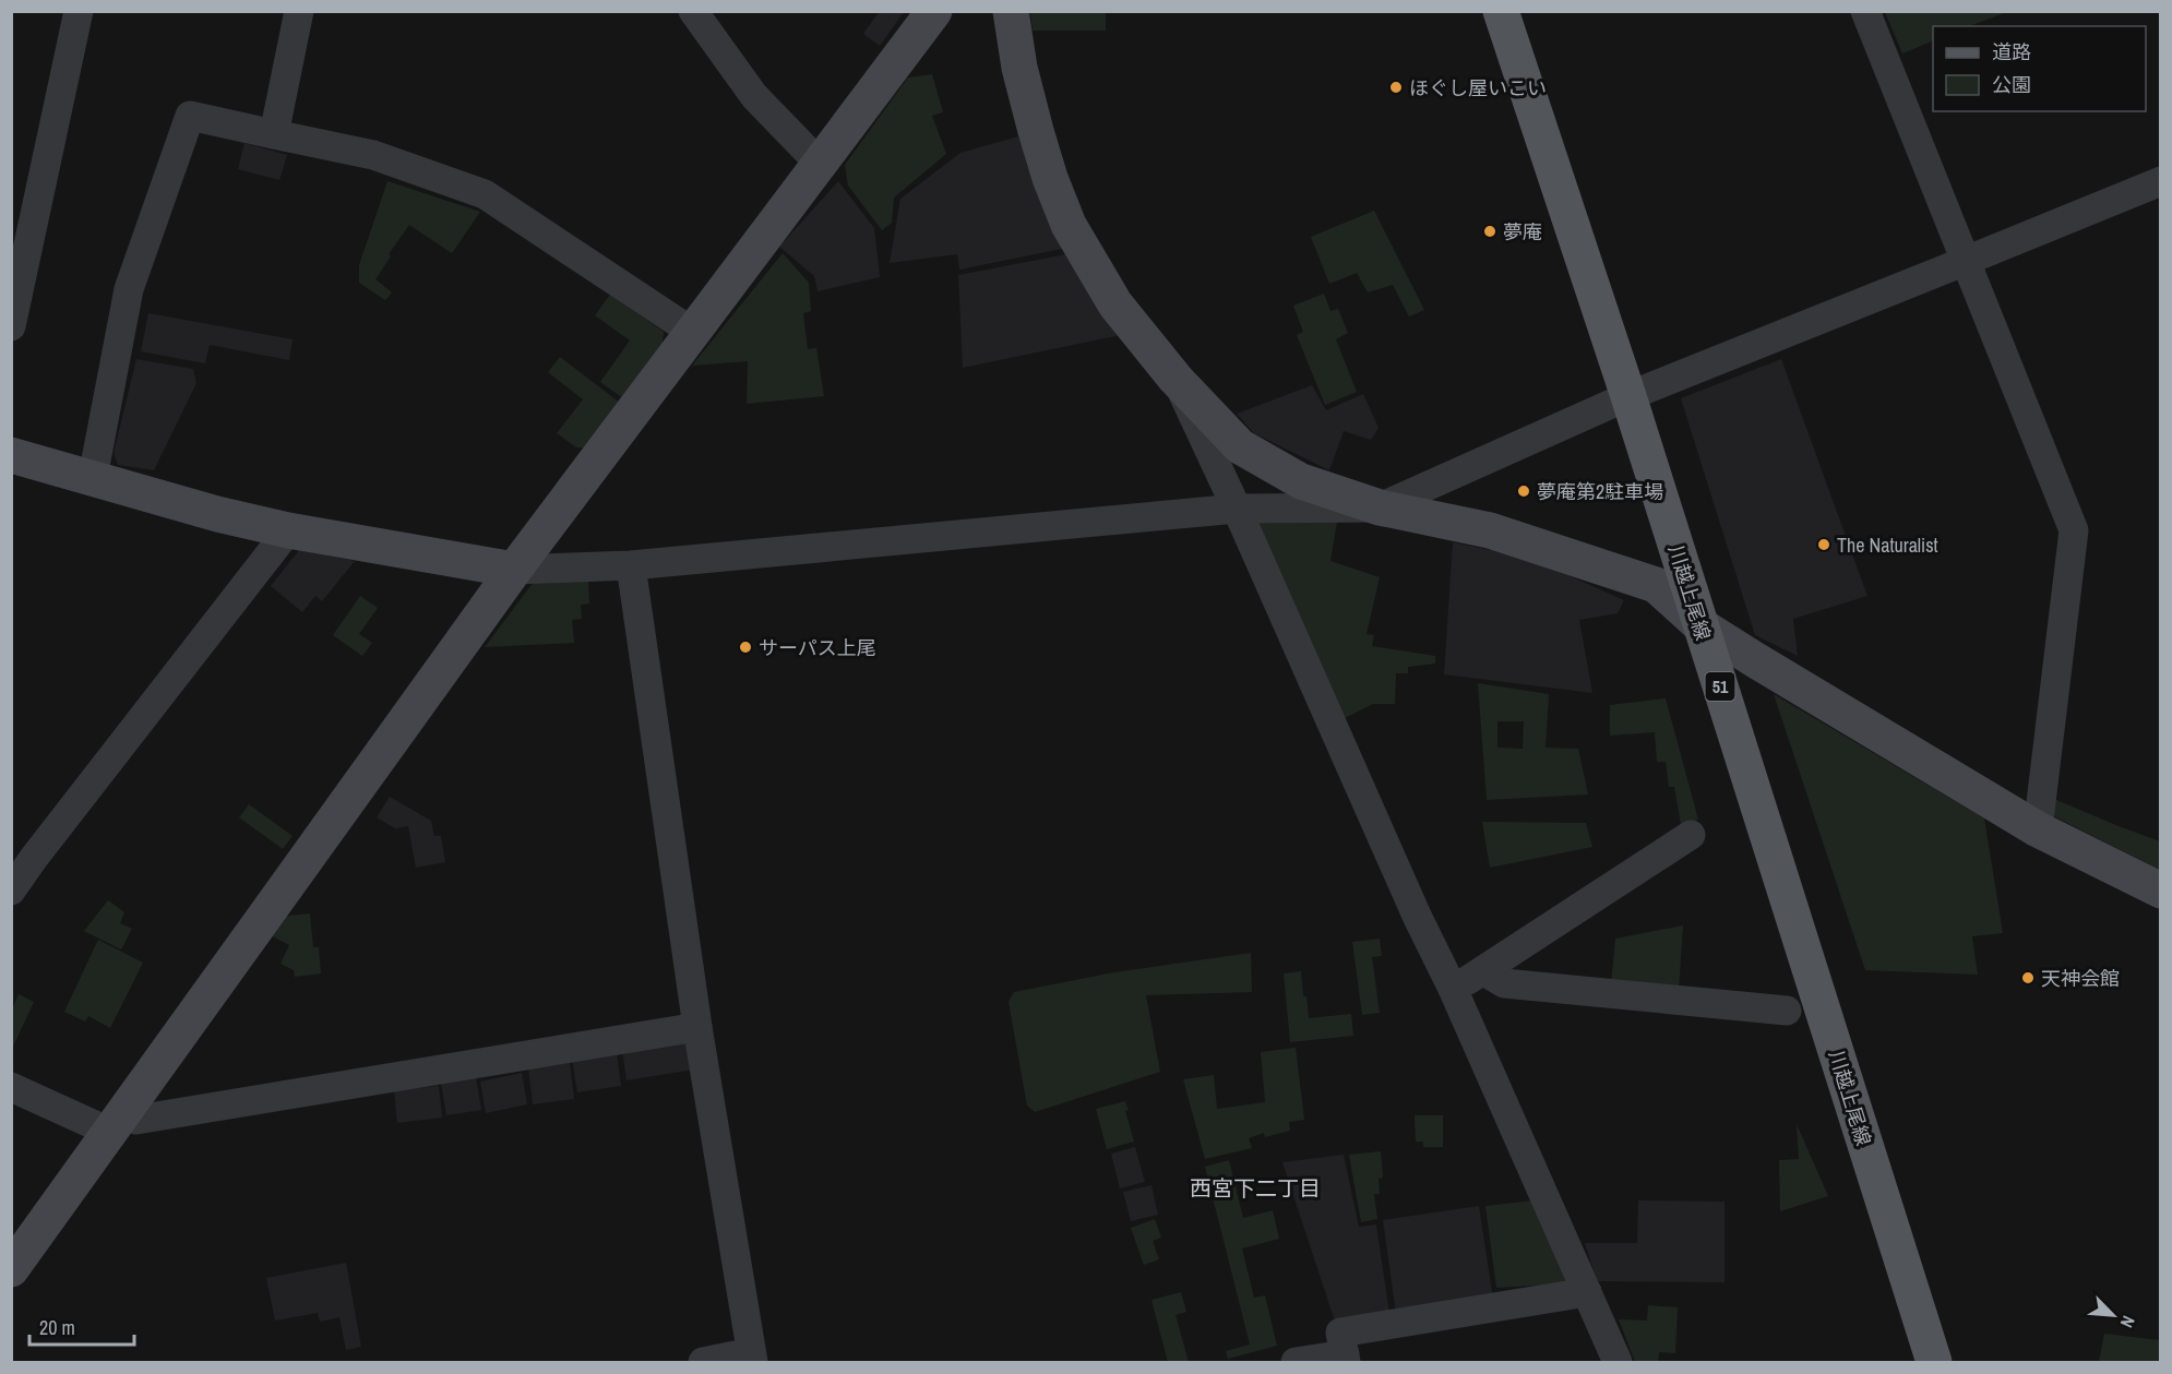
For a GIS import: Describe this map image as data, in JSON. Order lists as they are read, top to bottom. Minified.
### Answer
{"streets":{"main road":["川越上尾線","51"]},"districts":["西宮下二丁目"],"places":["ほぐし屋いこい","夢庵","夢庵第2駐車場","The Naturalist","サーパス上尾","天神会館"],"legend":["道路","公園"],"scale_bar":"20 m","north":"bottom right"}
